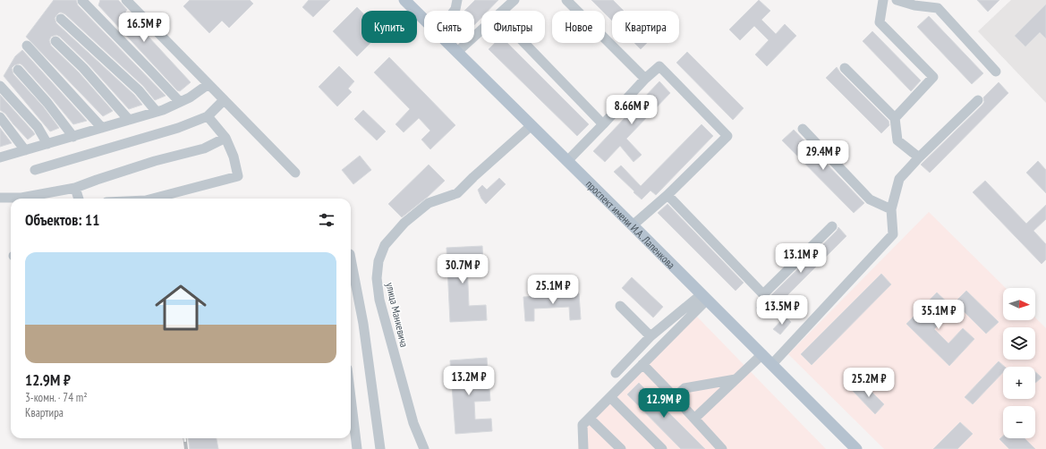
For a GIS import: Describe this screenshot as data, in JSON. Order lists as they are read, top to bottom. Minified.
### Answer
{"streets":{"main road":["проспект имени И.А. Лапенкова"],"street":["улица Манкевича"]},"crossings":[["проспект имени И.А. Лапенкова","улица Манкевича"]],"north":"right","page":{"chip":["Купить","Снять","Фильтры","Новое","Квартира"],"price":["16.5M ₽","8.66M ₽","29.4M ₽","13.1M ₽","30.7M ₽","25.1M ₽","13.5M ₽","35.1M ₽","13.2M ₽","25.2M ₽","12.9M ₽"],"heading":"Объектов: 11","list":[{"name":"12.9M ₽","note":"3-комн. · 74 m² · Квартира"}],"map_buttons":["+","−"]}}
